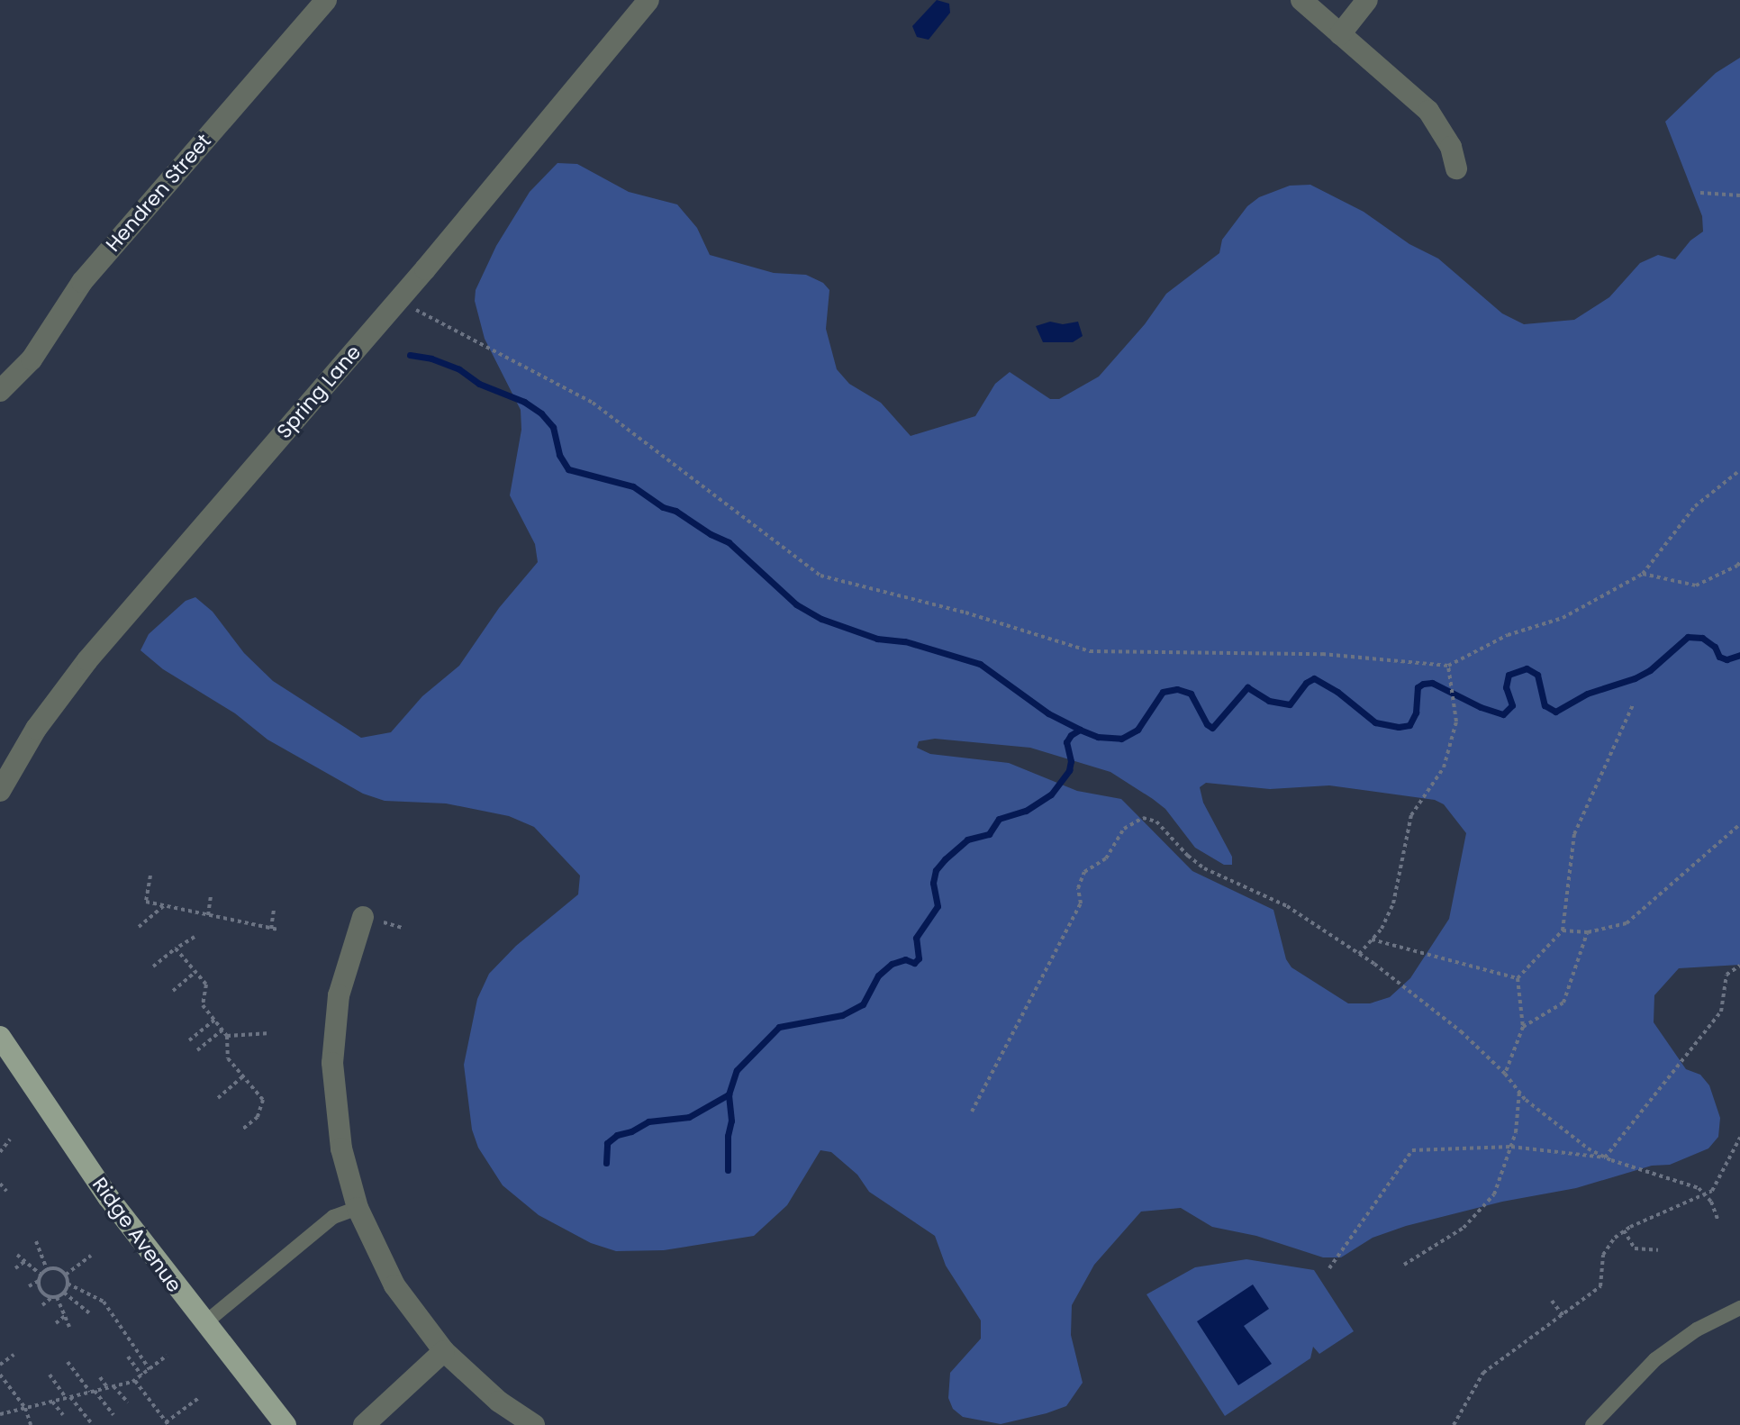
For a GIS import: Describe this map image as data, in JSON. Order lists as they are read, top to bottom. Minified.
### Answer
{"streets":{"main road":["Ridge Avenue"],"street":["Hendren Street","Spring Lane"]}}
